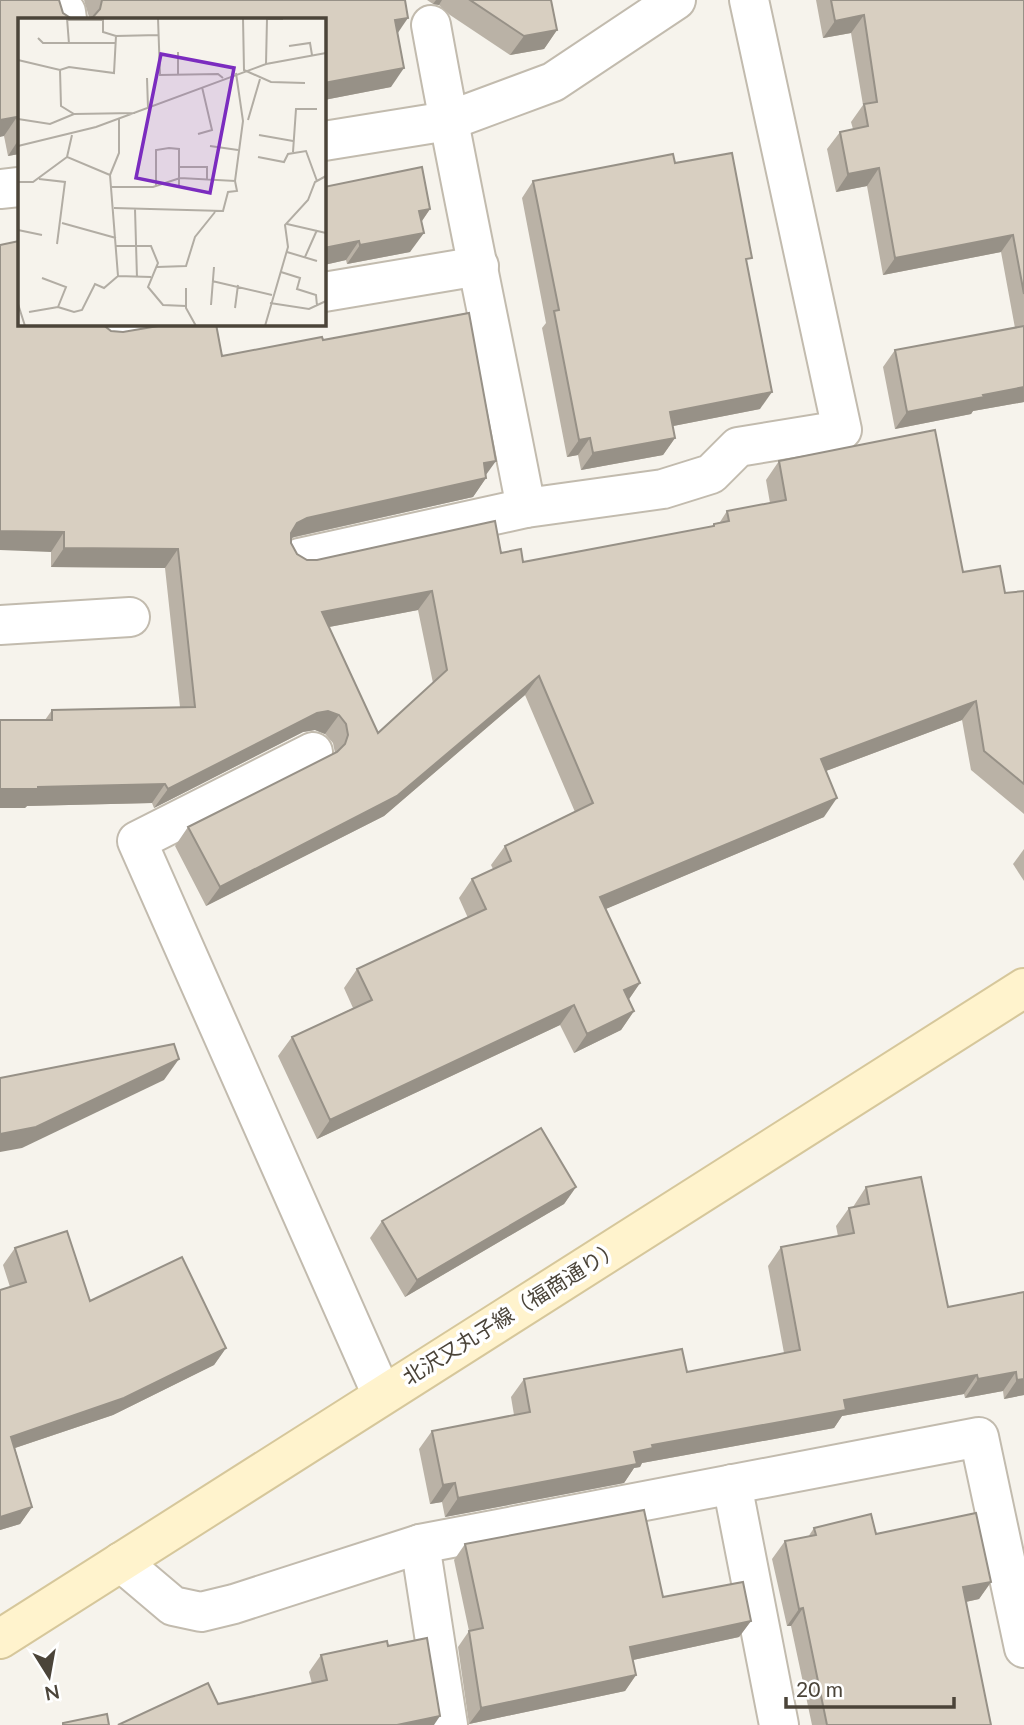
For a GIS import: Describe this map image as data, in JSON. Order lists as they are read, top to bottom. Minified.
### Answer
{"streets":{"street":["北沢又丸子線（福商通り）"]},"scale_bar":"20 m","north":"bottom"}
